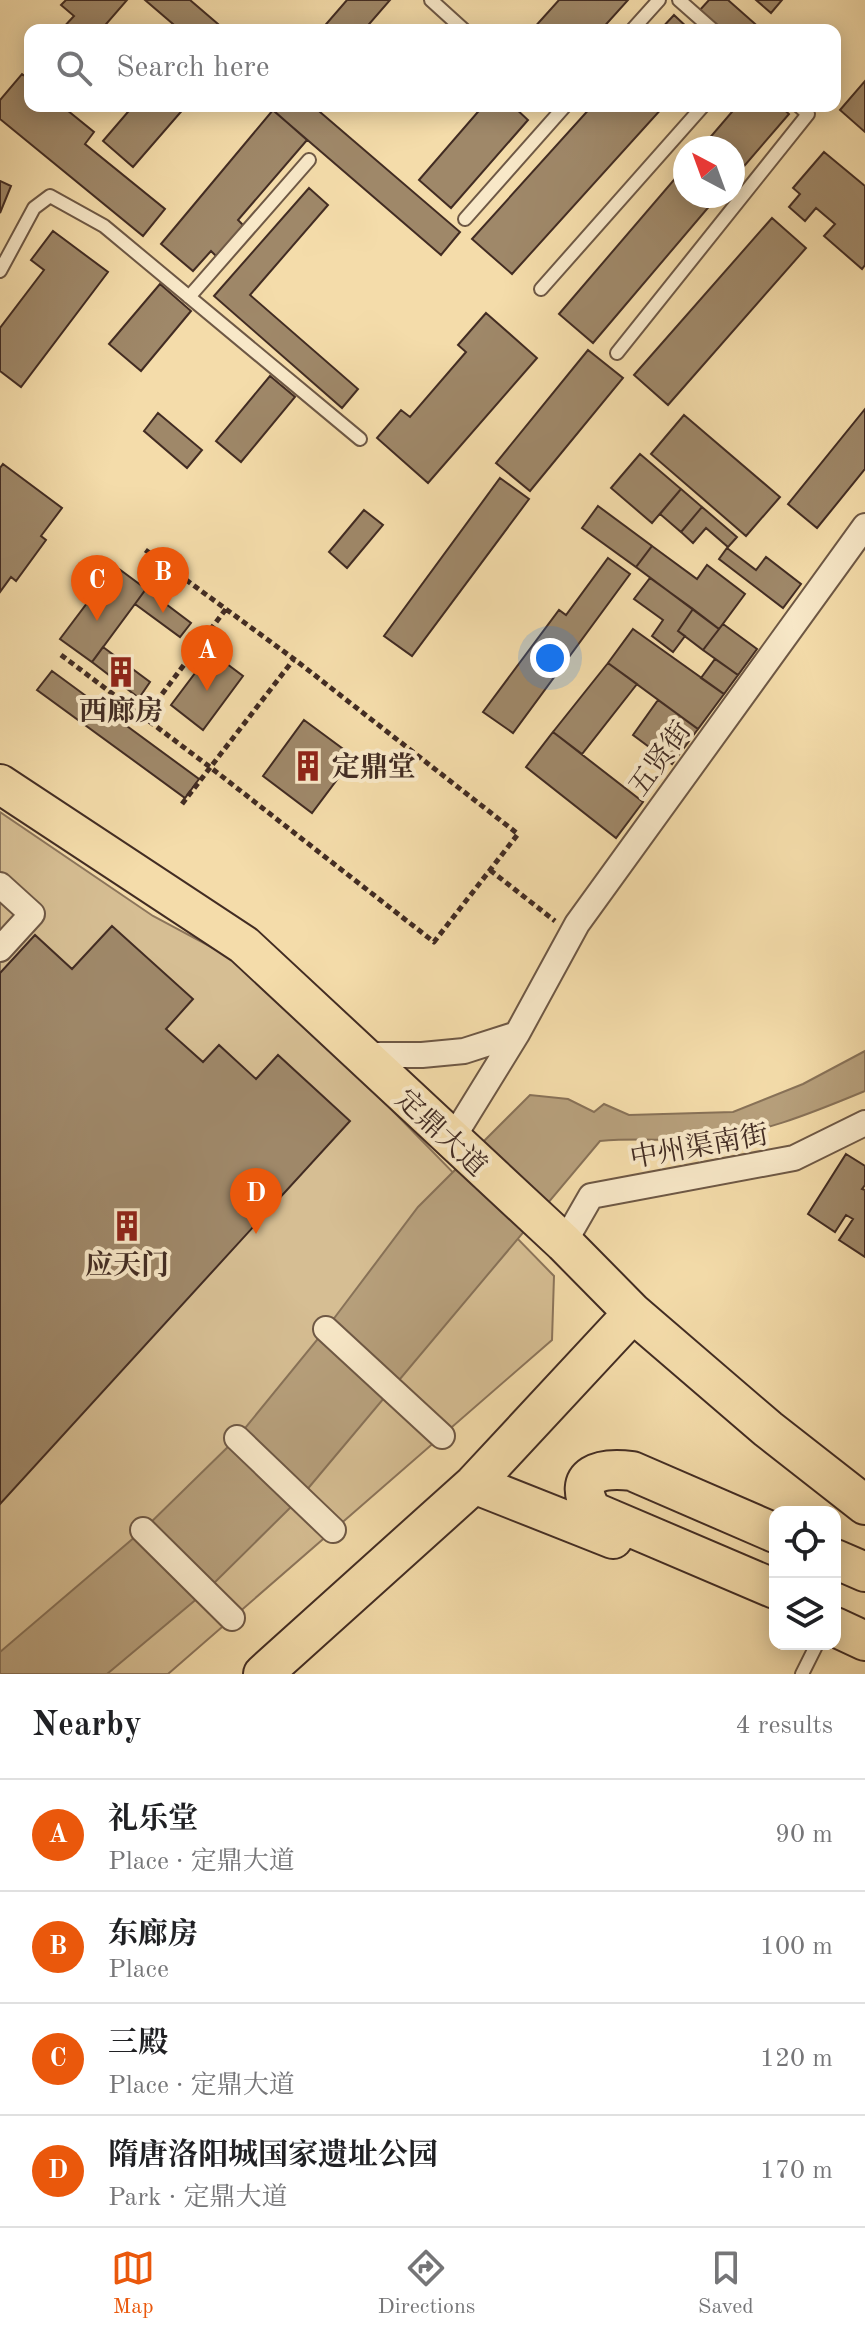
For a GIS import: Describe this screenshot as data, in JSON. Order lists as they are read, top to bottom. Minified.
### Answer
{"streets":{"main road":["定鼎大道"],"street":["五贤街","中州渠南街"]},"crossings":[["五贤街","定鼎大道"],["定鼎大道","中州渠南街"]],"places":{"building":["西廊房","定鼎堂","应天门"]},"north":"top left","page":{"search":"Search here","pins":["B","C","A","D"],"heading":["Nearby","4 results"],"list":[{"mark":"A","name":"礼乐堂","note":"Place · 定鼎大道","value":"90 m"},{"mark":"B","name":"东廊房","note":"Place","value":"100 m"},{"mark":"C","name":"三殿","note":"Place · 定鼎大道","value":"120 m"},{"mark":"D","name":"隋唐洛阳城国家遗址公园","note":"Park · 定鼎大道","value":"170 m"}],"nav":["Map","Directions","Saved"]}}
